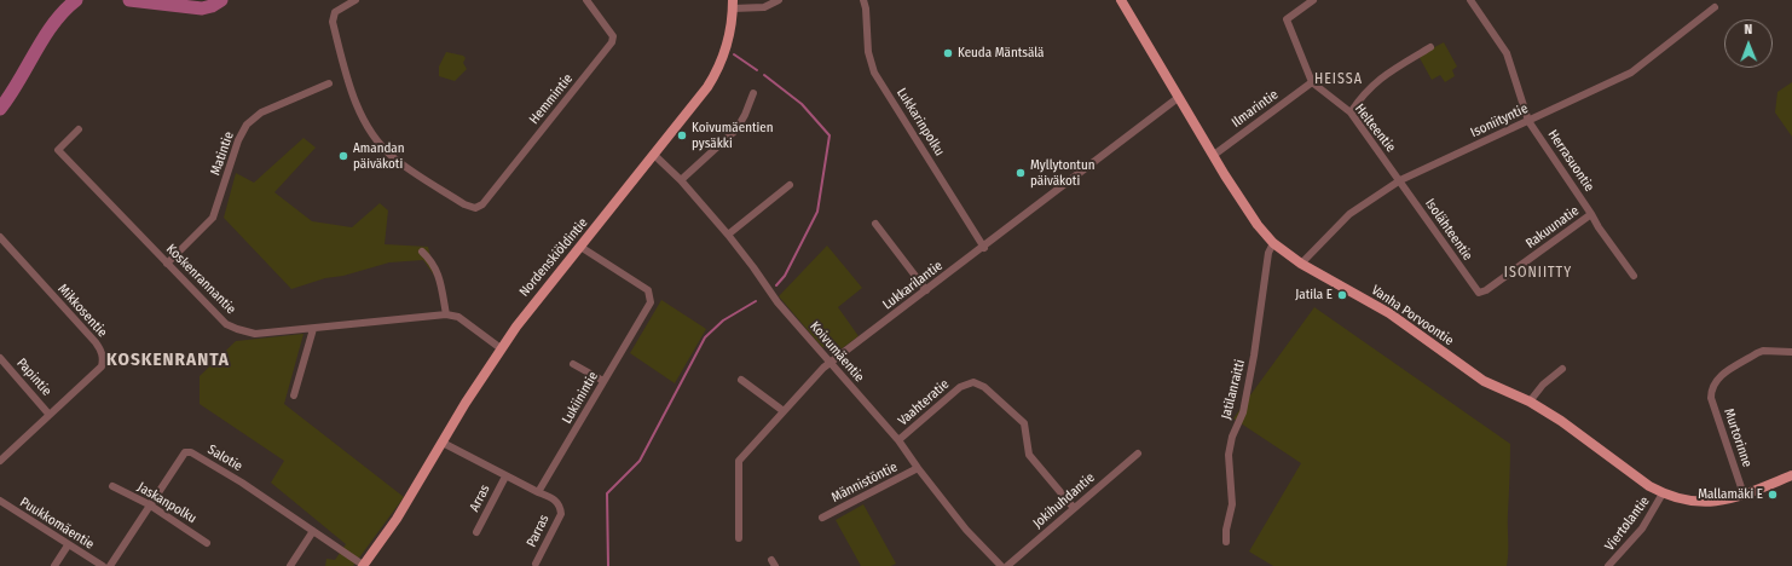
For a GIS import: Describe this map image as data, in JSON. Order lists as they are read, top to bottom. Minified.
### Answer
{"streets":{"main road":["Nordenskiöldintie","Vanha Porvoontie"],"street":["Hemmintie","Ilmarintie","Isoniityntie","Lukkarinpolku","Helteentie","Matintie","Herrasuontie","Rakuunatie","Isolähteentie","Koskenrannantie","Lukkarilantie","Mikkosentie","Koivumäentie","Papintie","Jatilanraitti","Lukiinintie","Vaahteratie","Murtorinne","Salotie","Männistöntie","Arras","Jokihuhdantie","Jaskanpolku","Puukkomäentie","Viertolantie","Parras"]},"crossings":[["Ilmarintie","Helteentie"],["Ilmarintie","Vanha Porvoontie"],["Isoniityntie","Helteentie"],["Isoniityntie","Herrasuontie"],["Isoniityntie","Isolähteentie"],["Isoniityntie","Vanha Porvoontie"],["Lukkarinpolku","Lukkarilantie"],["Helteentie","Isolähteentie"],["Matintie","Koskenrannantie"],["Herrasuontie","Rakuunatie"],["Rakuunatie","Isolähteentie"],["Nordenskiöldintie","Koskenrannantie"],["Nordenskiöldintie","Koivumäentie"],["Nordenskiöldintie","Lukiinintie"],["Nordenskiöldintie","Salotie"],["Lukkarilantie","Vanha Porvoontie"],["Lukkarilantie","Koivumäentie"],["Mikkosentie","Papintie"],["Vanha Porvoontie","Jatilanraitti"],["Vanha Porvoontie","Murtorinne"],["Vanha Porvoontie","Viertolantie"],["Koivumäentie","Vaahteratie"],["Koivumäentie","Männistöntie"],["Lukiinintie","Parras"],["Vaahteratie","Jokihuhdantie"],["Salotie","Jaskanpolku"]],"districts":["HEISSA","ISONIITTY","KOSKENRANTA"],"places":["Keuda Mäntsälä","Koivumäentien pysäkki","Amandan päiväkoti","Myllytontun päiväkoti","Jatila E","Mallamäki E"],"north":"top"}
